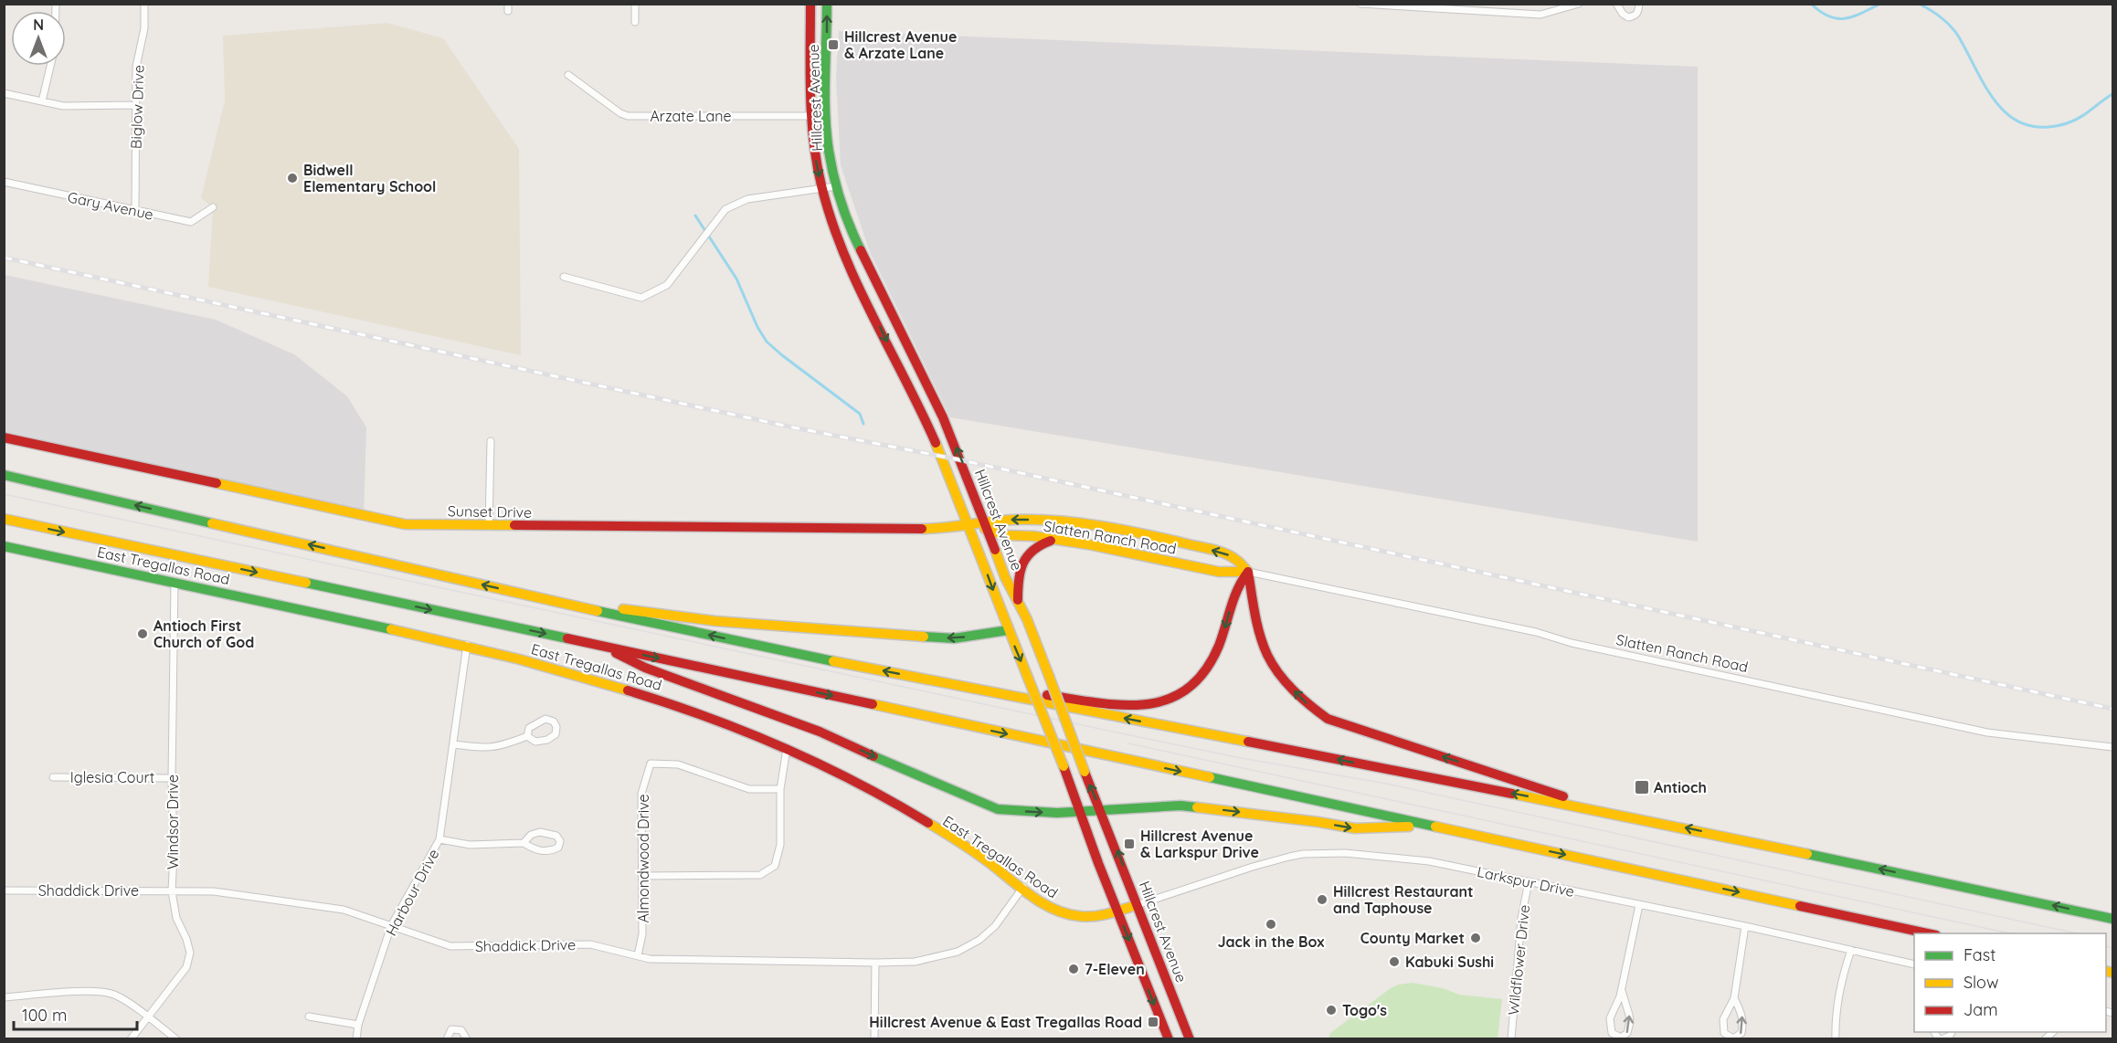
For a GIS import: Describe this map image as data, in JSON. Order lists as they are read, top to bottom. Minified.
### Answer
{"streets":{"main road":["Hillcrest Avenue","Sunset Drive","Slatten Ranch Road","East Tregallas Road"],"street":["Biglow Drive","Arzate Lane","Gary Avenue","Iglesia Court","Windsor Drive","Almondwood Drive","Larkspur Drive","Shaddick Drive","Harbour Drive","Wildflower Drive"]},"crossings":[["Hillcrest Avenue","Arzate Lane"],["Hillcrest Avenue","Sunset Drive"],["Hillcrest Avenue","Slatten Ranch Road"],["Hillcrest Avenue","East Tregallas Road"],["Hillcrest Avenue","Larkspur Drive"],["Biglow Drive","Gary Avenue"],["Sunset Drive","Slatten Ranch Road"],["East Tregallas Road","Windsor Drive"],["East Tregallas Road","Larkspur Drive"],["East Tregallas Road","Shaddick Drive"],["East Tregallas Road","Harbour Drive"],["Iglesia Court","Windsor Drive"],["Windsor Drive","Shaddick Drive"],["Almondwood Drive","Shaddick Drive"],["Larkspur Drive","Wildflower Drive"],["Shaddick Drive","Harbour Drive"]],"places":{"transit":["Hillcrest Avenue & Arzate Lane","Antioch","Hillcrest Avenue & Larkspur Drive","Hillcrest Avenue & East Tregallas Road"],"other":["Bidwell Elementary School","Antioch First Church of God","Hillcrest Restaurant and Taphouse","Jack in the Box","County Market","Kabuki Sushi","7-Eleven","Togo's"]},"legend":["Fast","Slow","Jam"],"scale_bar":"100 m","north":"top"}
